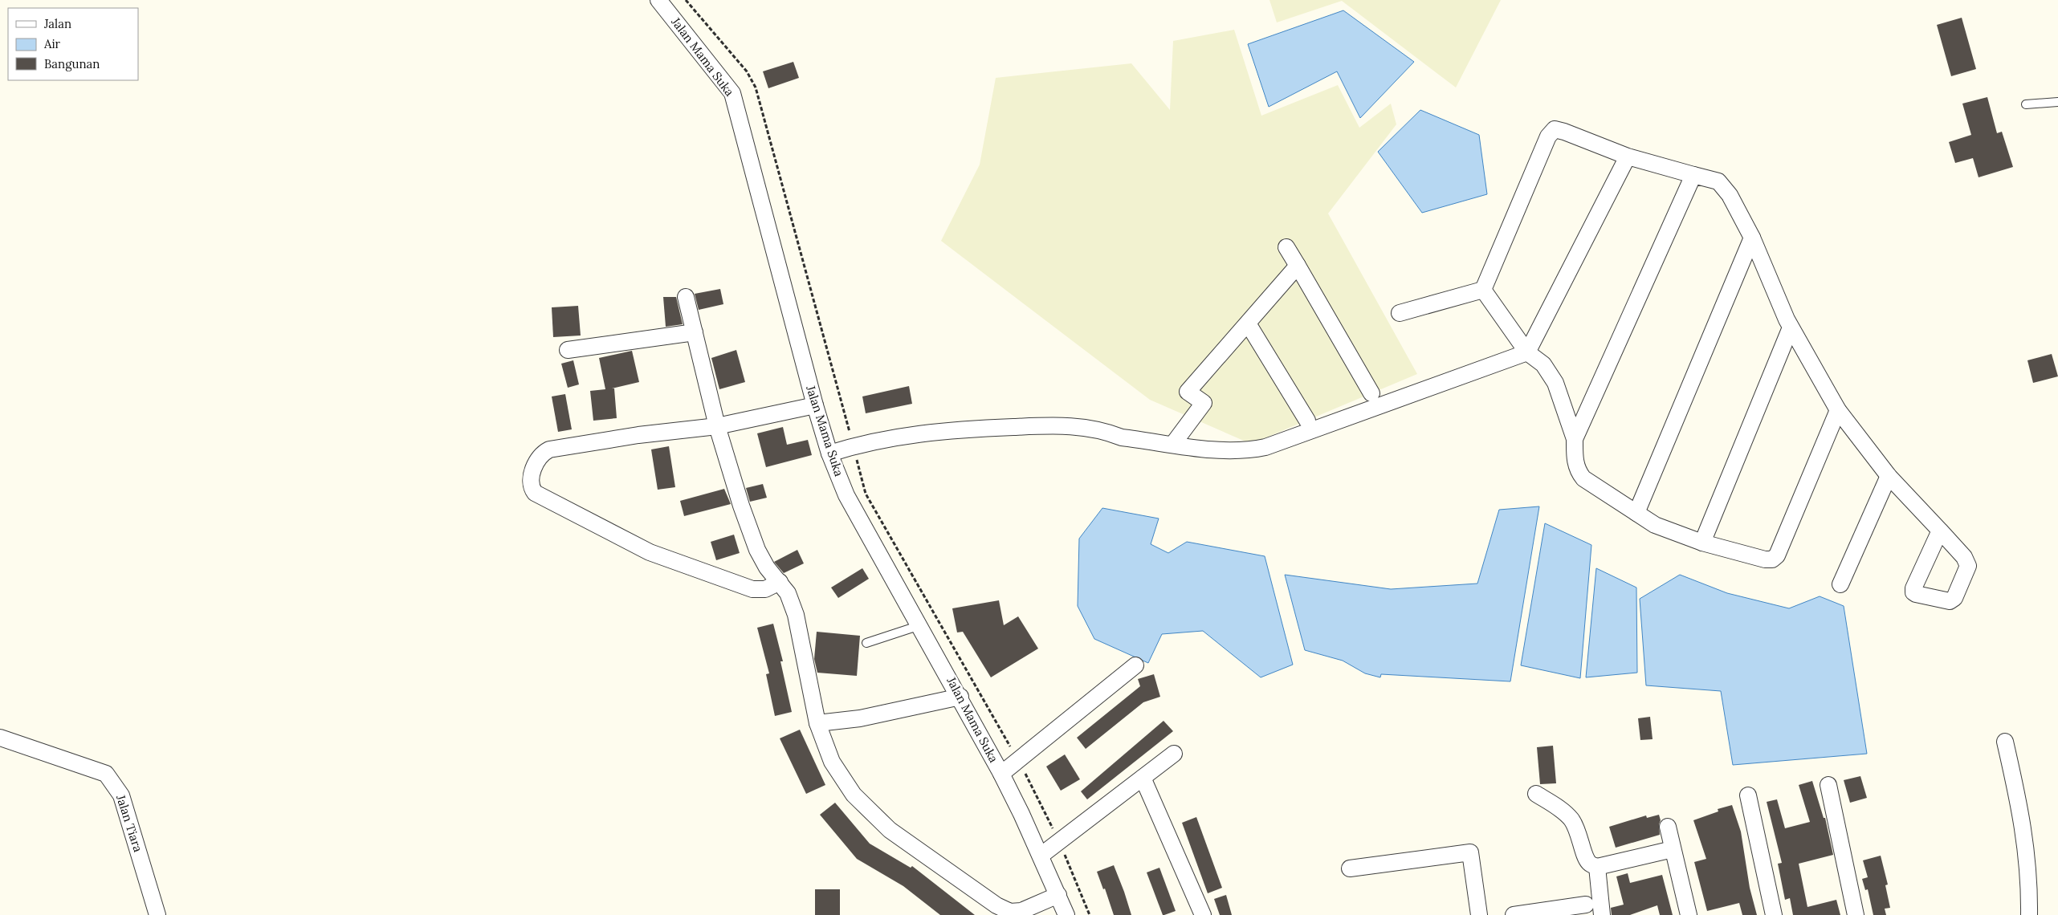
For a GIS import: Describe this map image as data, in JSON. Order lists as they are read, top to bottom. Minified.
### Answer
{"streets":{"street":["Jalan Mama Suka","Jalan Tiara"]},"legend":["Jalan","Air","Bangunan"]}
